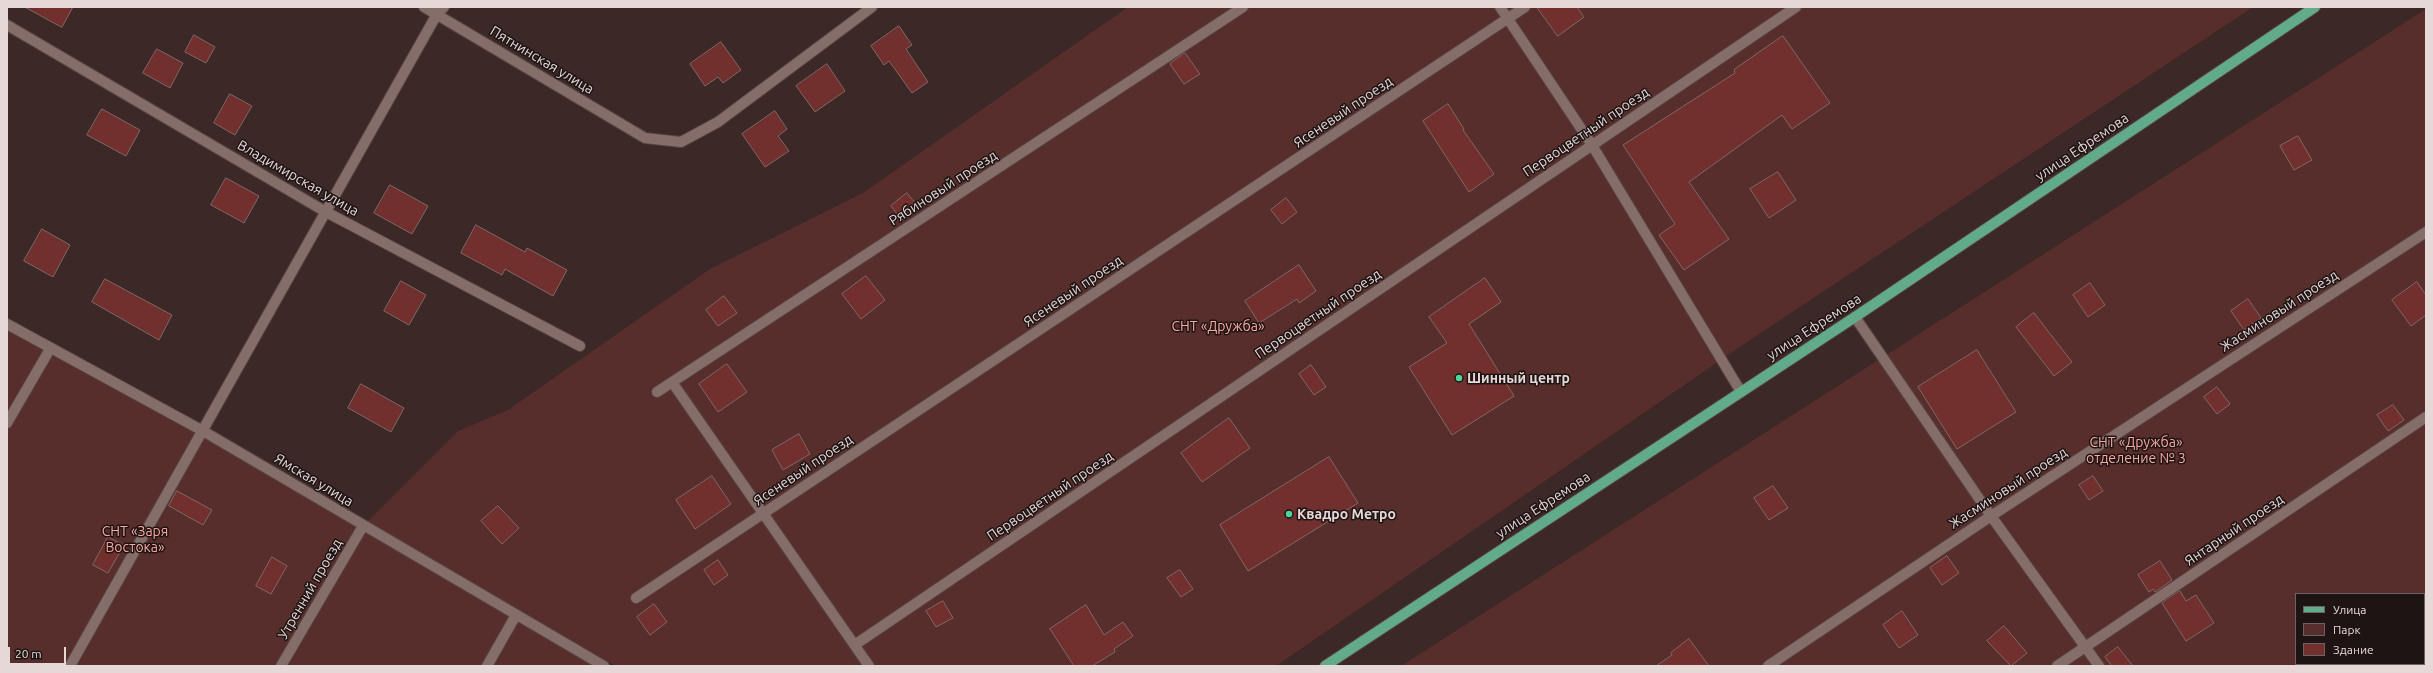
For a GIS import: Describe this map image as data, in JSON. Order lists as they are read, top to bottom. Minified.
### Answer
{"streets":{"main road":["улица Ефремова"],"street":["Пятнинская улица","Ясеневый проезд","Первоцветный проезд","Владимирская улица","Рябиновый проезд","Жасминовый проезд","Ямская улица","Янтарный проезд","Утренний проезд"]},"crossings":[["Ямская улица","Утренний проезд"]],"parks":["СНТ «Дружба»","СНТ «Дружба» отделение № 3","СНТ «Заря Востока»"],"places":["Шинный центр","Квадро Метро"],"legend":["Улица","Парк","Здание"],"scale_bar":"20 m"}
